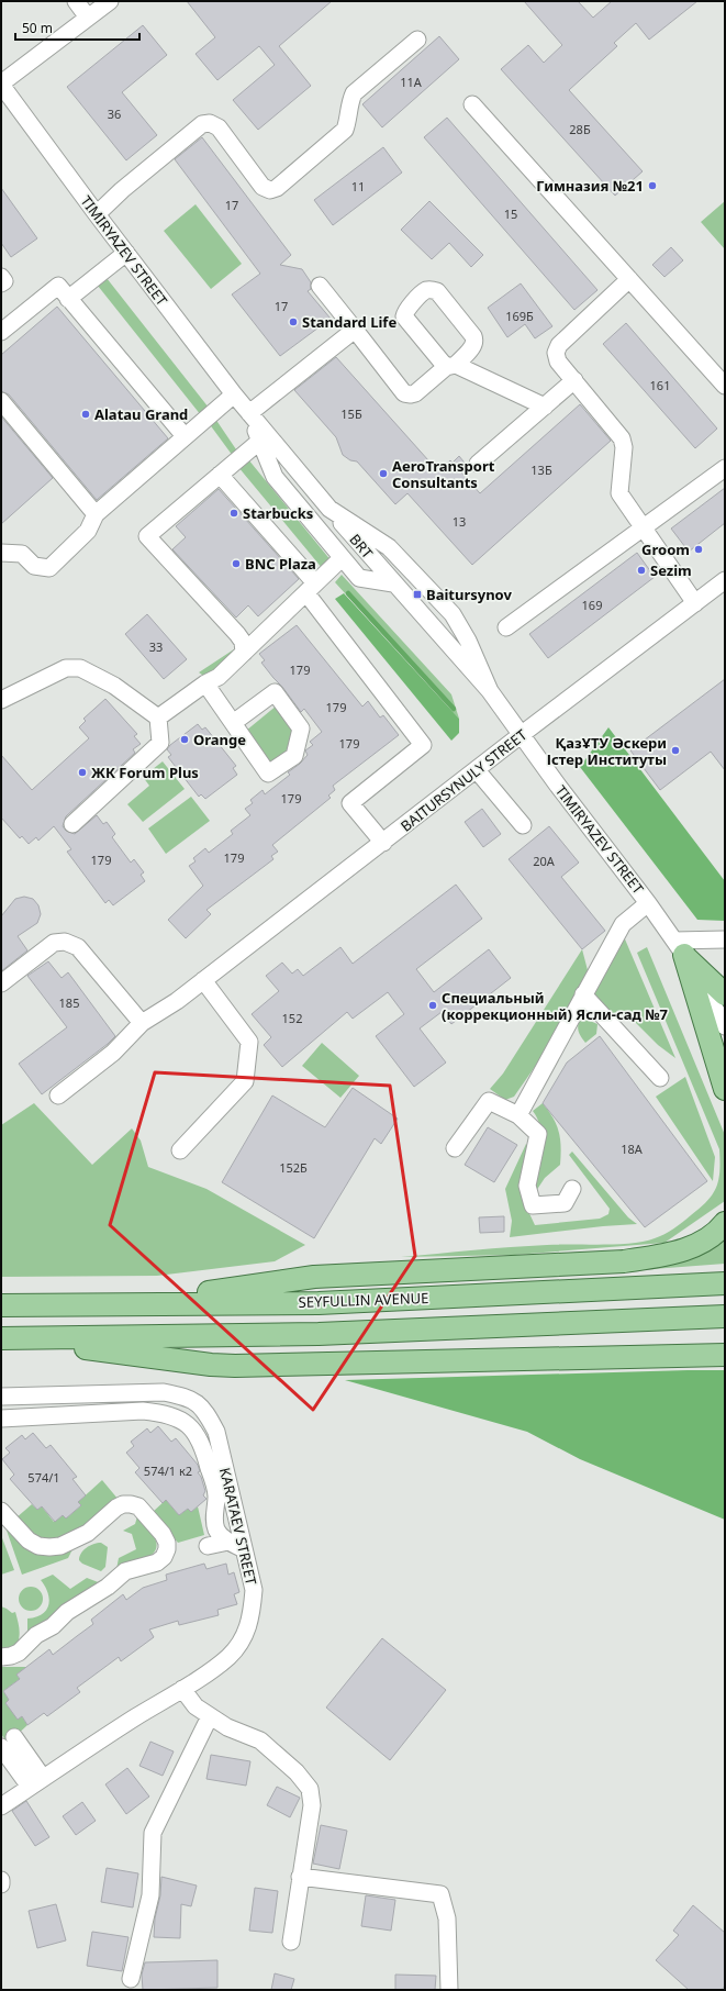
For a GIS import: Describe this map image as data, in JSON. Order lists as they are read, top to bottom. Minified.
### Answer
{"streets":{"main road":["SEYFULLIN AVENUE"],"street":["TIMIRYAZEV STREET","BRT","BAITURSYNULY STREET","KARATAEV STREET"]},"crossings":[["TIMIRYAZEV STREET","BRT"],["TIMIRYAZEV STREET","BAITURSYNULY STREET"]],"places":{"other":["Гимназия №21","Standard Life","Alatau Grand","AeroTransport Consultants","Starbucks","Groom","BNC Plaza","Sezim","Orange","ҚазҰТУ Әскери Істер Институты","ЖК Forum Plus","Специальный (коррекционный) Ясли-сад №7"],"transit":["Baitursynov"]},"house_numbers":["11А","36","28Б","11","17","15","17","169Б","161","15Б","13Б","13","169","33","179","179","179","179","179","179","20А","185","152","18А","152Б","574/1 к2","574/1"],"scale_bar":"50 m"}
